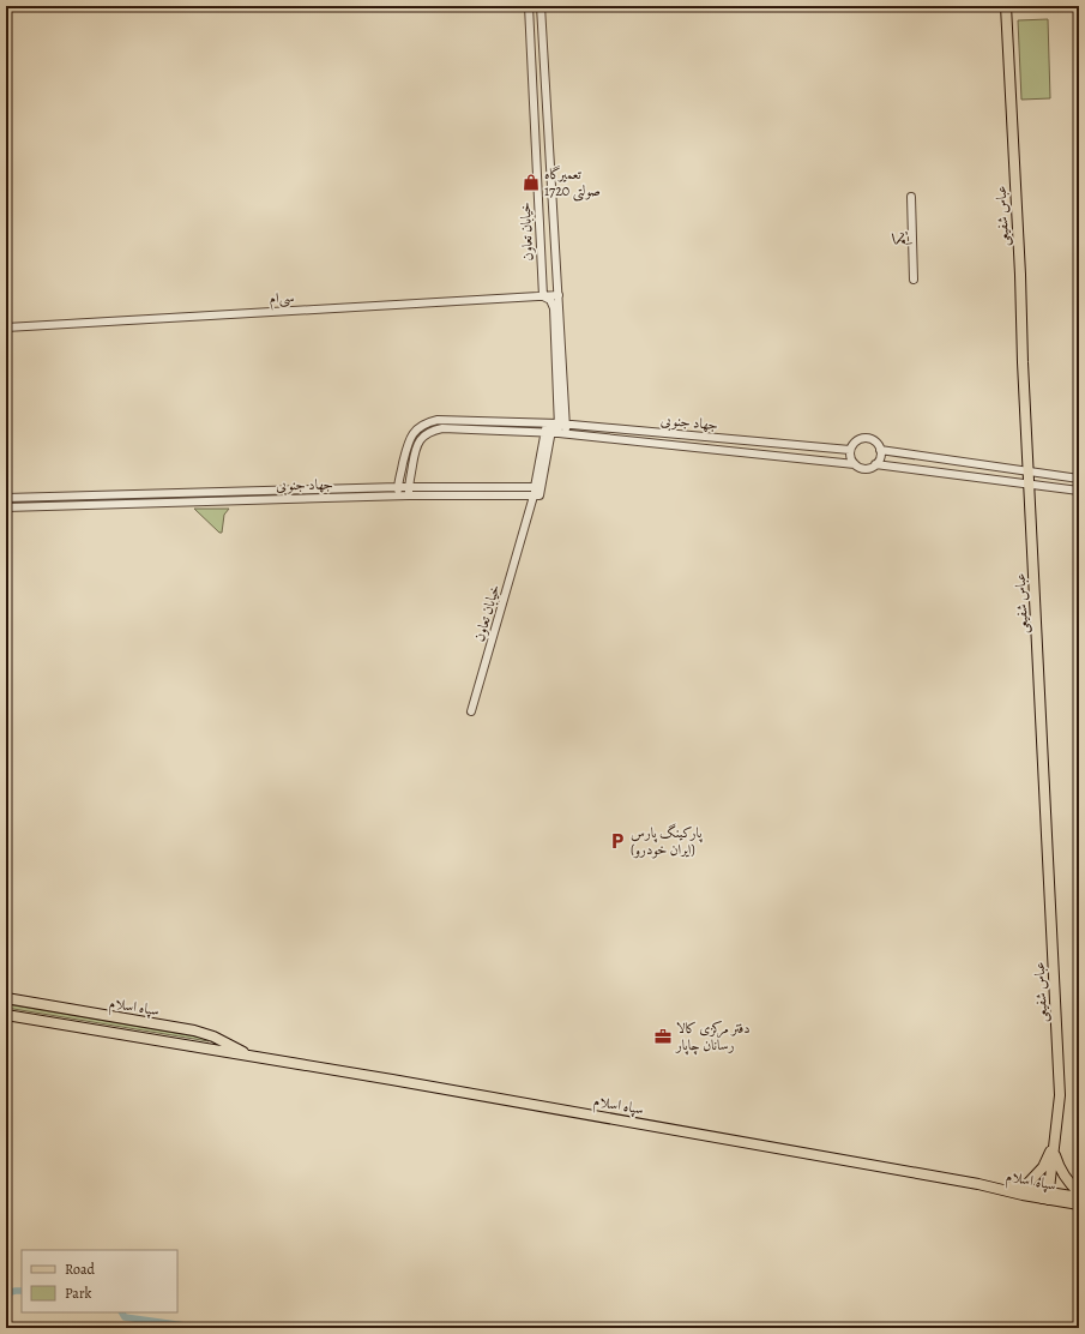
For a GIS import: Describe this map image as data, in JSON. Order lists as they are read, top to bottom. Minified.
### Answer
{"streets":{"main road":["عباس شفیعی","سپاه اسلام"],"street":["خیابان تعاون","یکم","سی‌ام","جهاد جنوبی"]},"crossings":[["عباس شفیعی","سپاه اسلام"],["خیابان تعاون","سی‌ام"],["خیابان تعاون","جهاد جنوبی"]],"places":{"shop":["تعمیرگاه 1720 صولتی"],"parking":["پارکینگ پارس (ایران خودرو)"],"office":["دفتر مرکزی کالا رسانان چاپار"]},"legend":["Road","Park"]}
